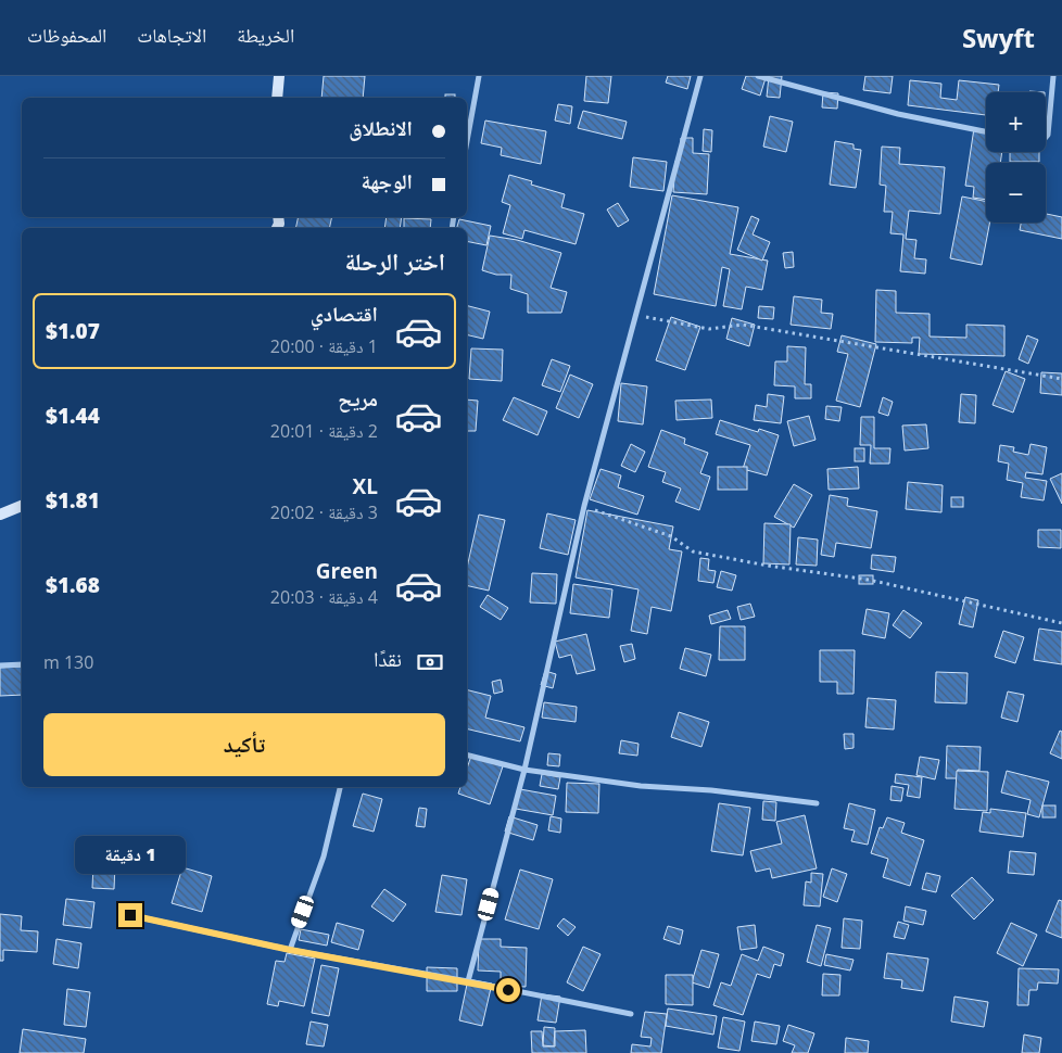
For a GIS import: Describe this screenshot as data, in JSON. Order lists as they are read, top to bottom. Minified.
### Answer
{"page":{"header":"Swyft","nav":["الخريطة","الاتجاهات","المحفوظات"],"map_buttons":["+","−"],"banner":["الانطلاق","الوجهة"],"heading":"اختر الرحلة","list":[{"name":"اقتصادي","note":"1 دقيقة · 20:00","value":"$1.07"},{"name":"مريح","note":"2 دقيقة · 20:01","value":"$1.44"},{"name":"XL","note":"3 دقيقة · 20:02","value":"$1.81"},{"name":"Green","note":"4 دقيقة · 20:03","value":"$1.68"}],"pay":["نقدًا","130 m"],"buttons":"تأكيد","bubble":"1 دقيقة"}}
